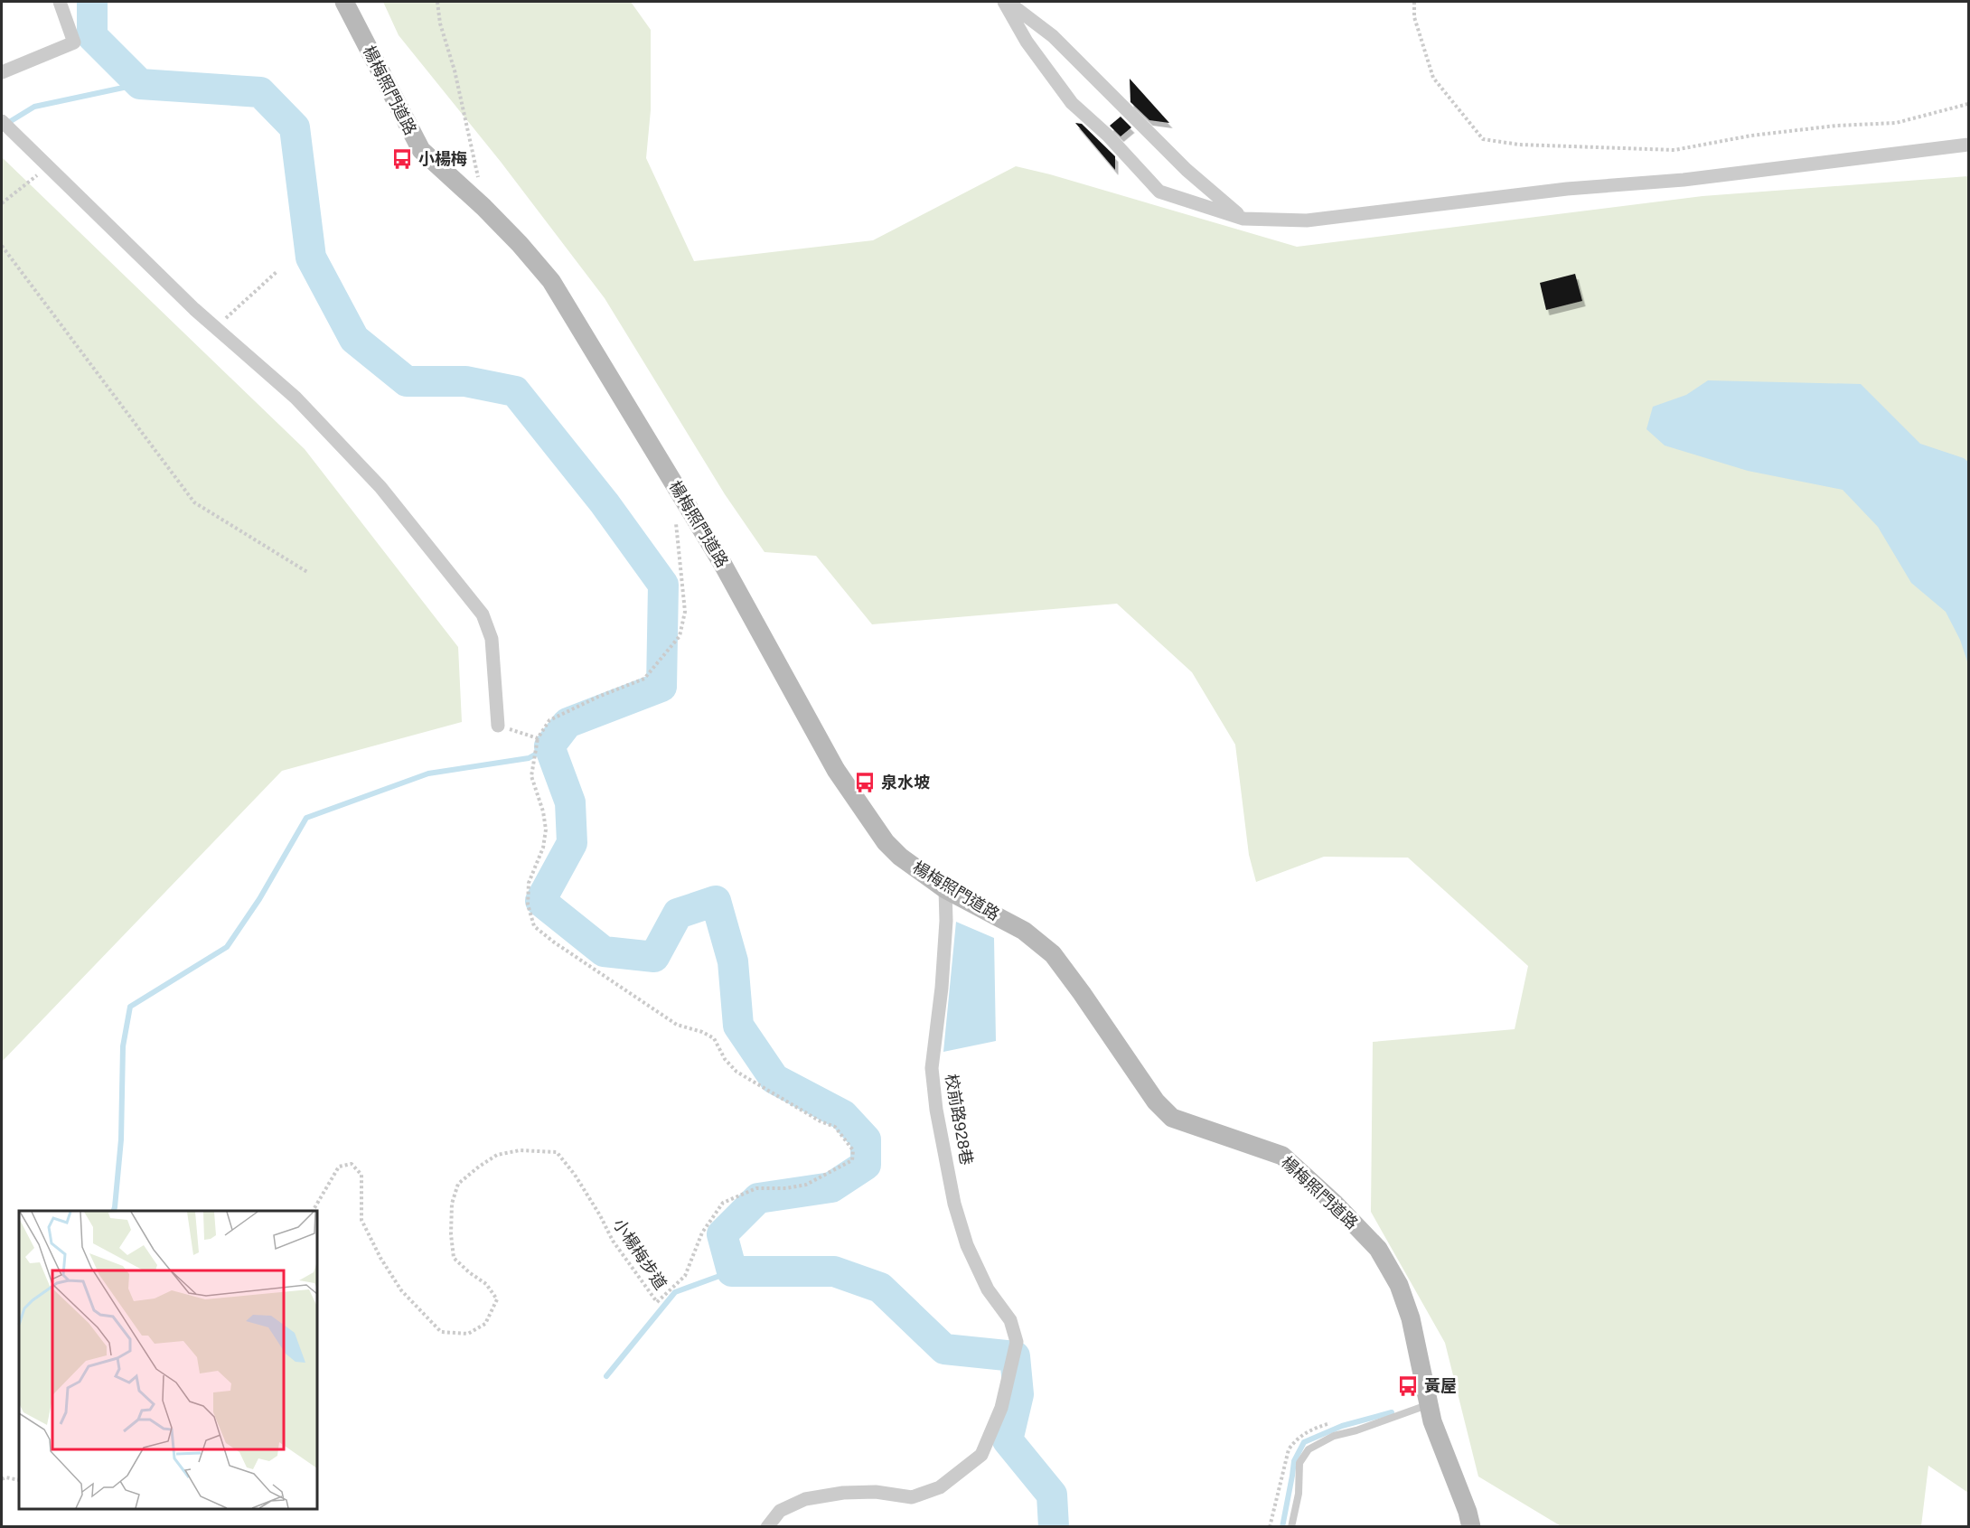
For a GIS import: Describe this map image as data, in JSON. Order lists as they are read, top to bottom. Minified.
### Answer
{"streets":{"street":["楊梅照門道路","校前路928巷"],"path":["小楊梅步道"]},"crossings":[["楊梅照門道路","校前路928巷"]],"places":{"bus stop":["小楊梅","泉水坡","黃屋"]}}
